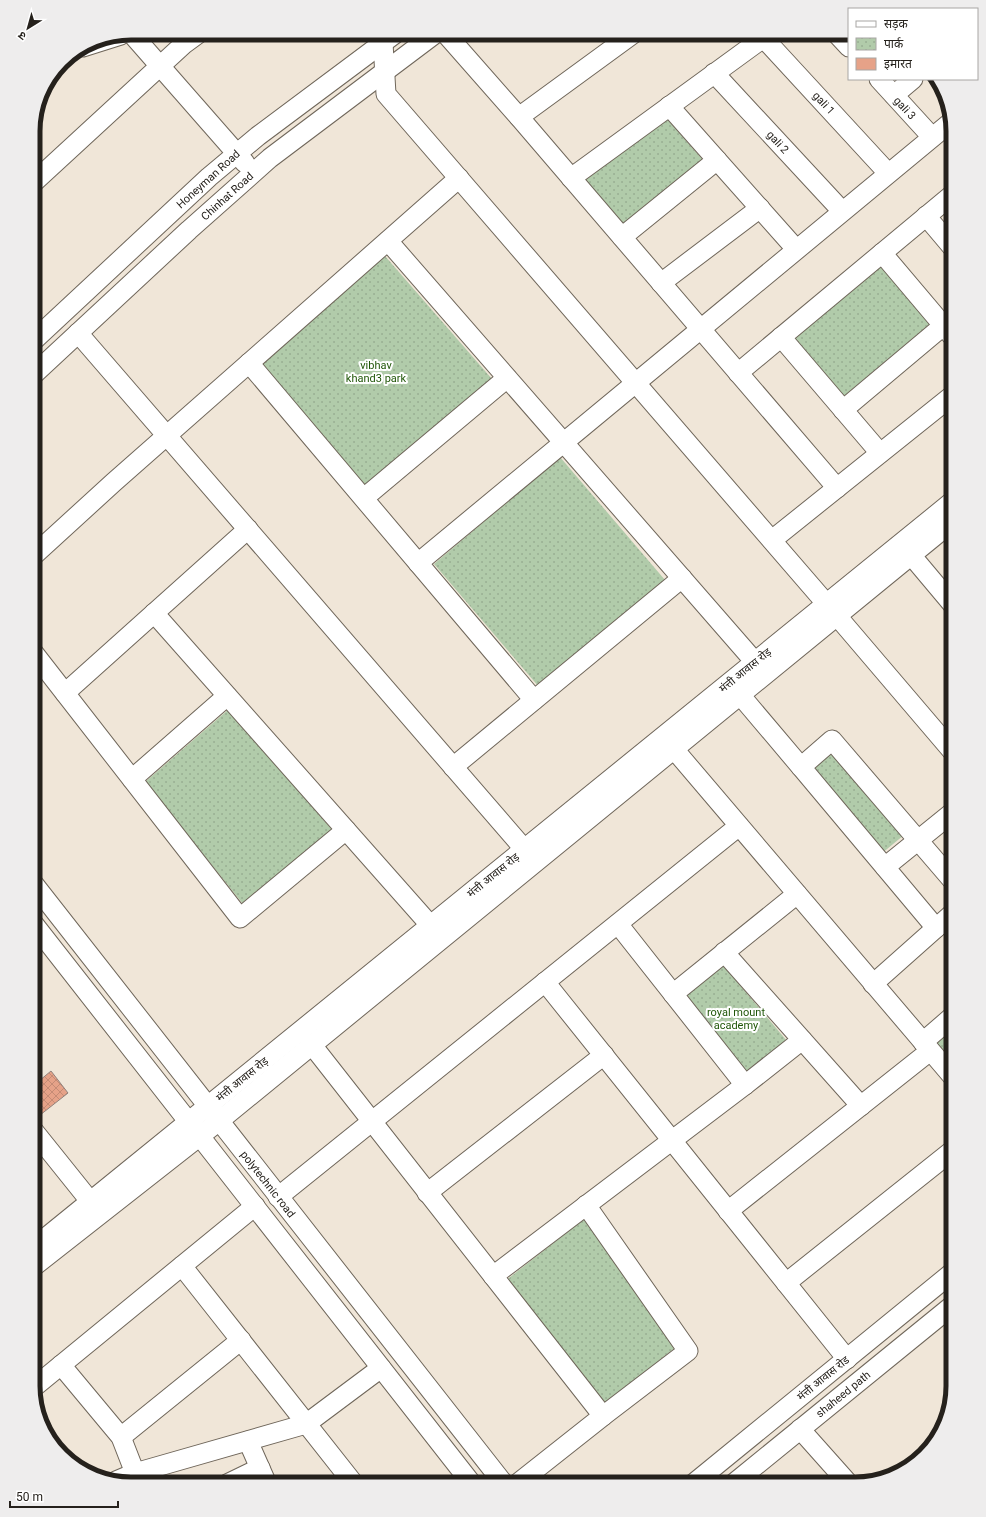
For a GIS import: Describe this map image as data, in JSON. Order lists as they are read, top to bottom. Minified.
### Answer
{"streets":{"street":["gali 1","gali 3","gali 2","Honeyman Road","Chinhat Road","मंत्ती आवास रोड़","polytechnic road","मंत्ती आवास रोड","shaheed path"]},"crossings":[["मंत्ती आवास रोड़","polytechnic road"]],"parks":["vibhav khand3 park","royal mount academy"],"legend":["सड़क","पार्क","इमारत"],"scale_bar":"50 m","north":"bottom left"}
